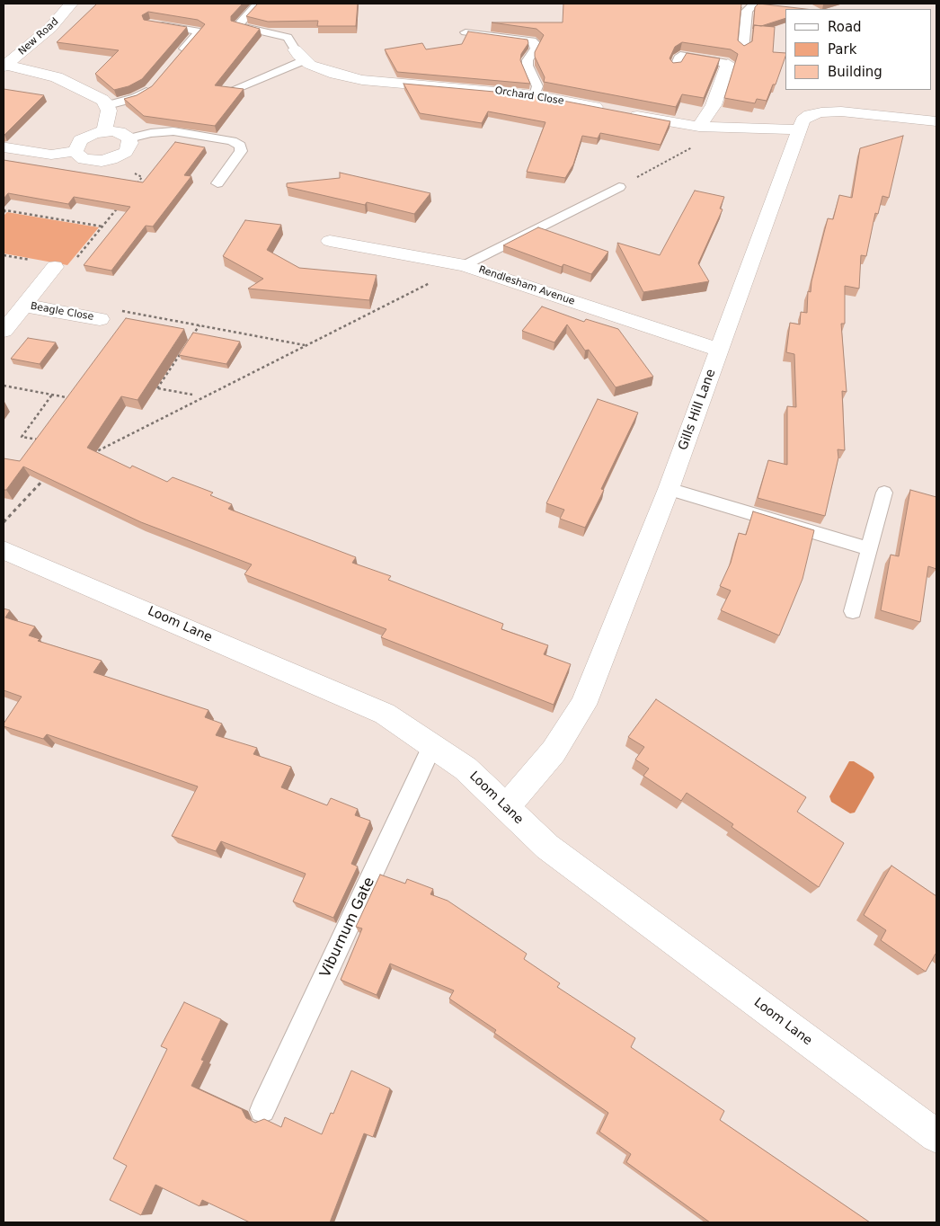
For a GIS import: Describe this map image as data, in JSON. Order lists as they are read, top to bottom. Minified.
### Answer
{"streets":{"street":["New Road","Orchard Close","Rendlesham Avenue","Beagle Close","Gills Hill Lane","Loom Lane"],"lane":["Viburnum Gate"]},"crossings":[["Orchard Close","Gills Hill Lane"],["Rendlesham Avenue","Gills Hill Lane"],["Gills Hill Lane","Loom Lane"],["Loom Lane","Viburnum Gate"]],"legend":["Road","Park","Building"]}
